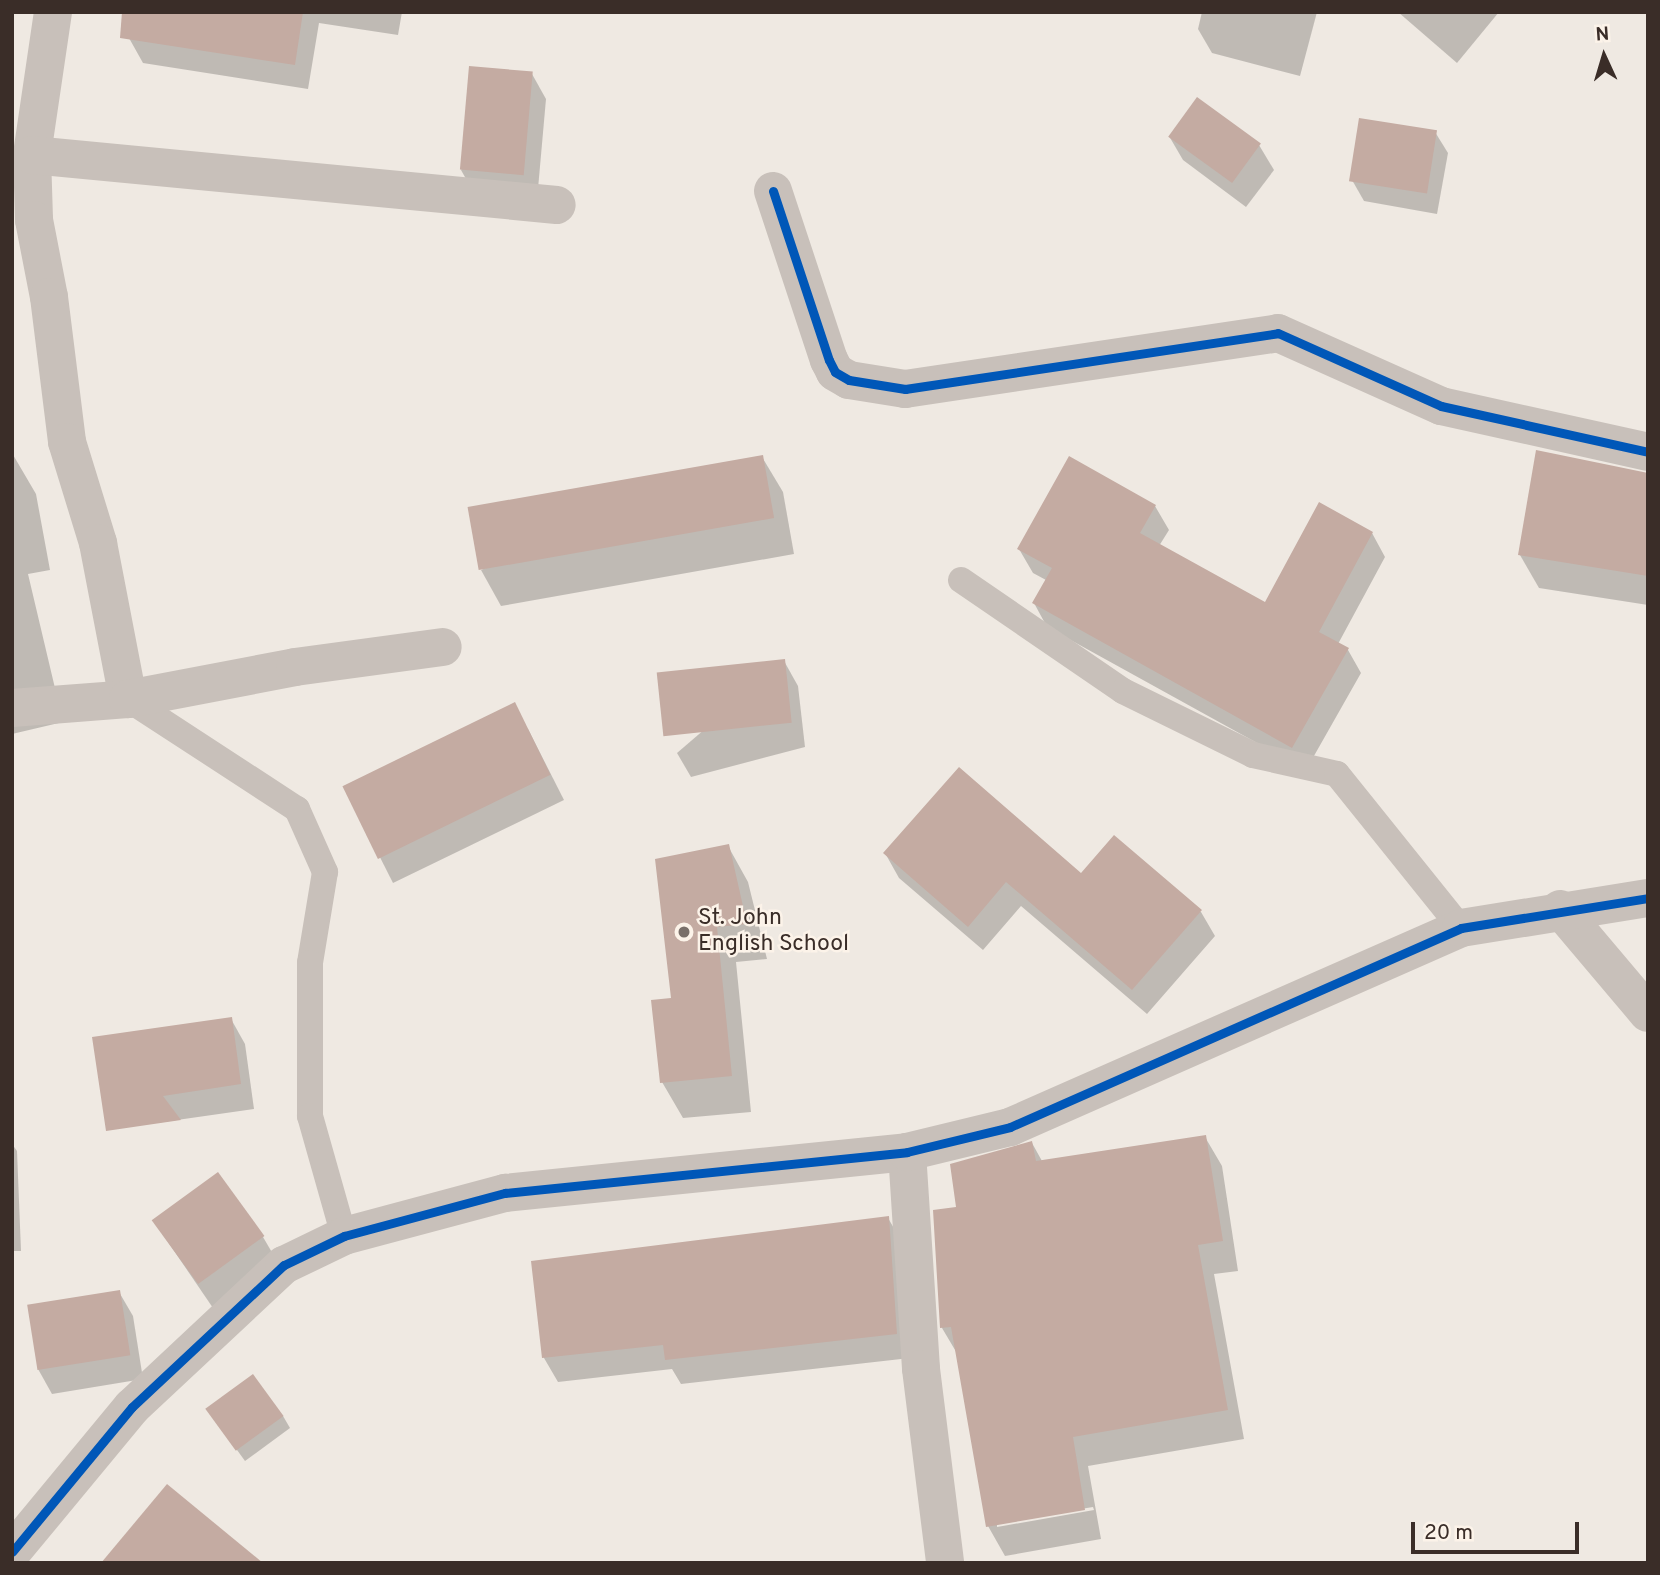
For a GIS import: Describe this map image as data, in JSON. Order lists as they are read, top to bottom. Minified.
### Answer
{"places":["St. John English School"],"scale_bar":"20 m","north":"top"}
